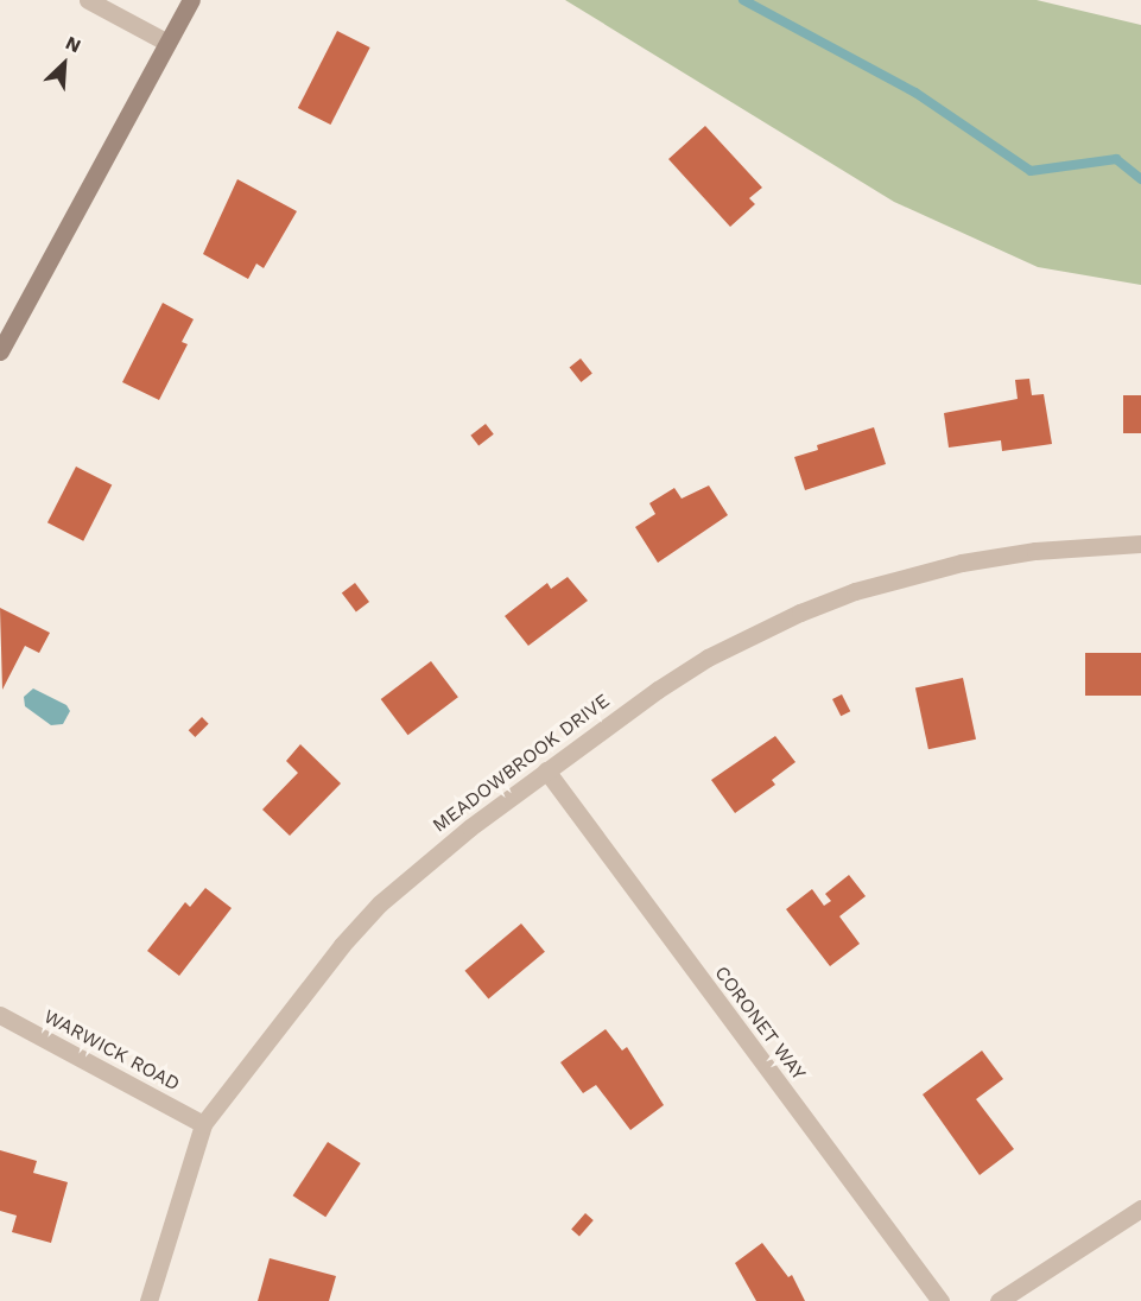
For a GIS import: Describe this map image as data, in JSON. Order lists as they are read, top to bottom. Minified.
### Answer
{"streets":{"street":["MEADOWBROOK DRIVE","CORONET WAY","WARWICK ROAD"]},"crossings":[["MEADOWBROOK DRIVE","CORONET WAY"],["MEADOWBROOK DRIVE","WARWICK ROAD"]],"north":"top right"}
